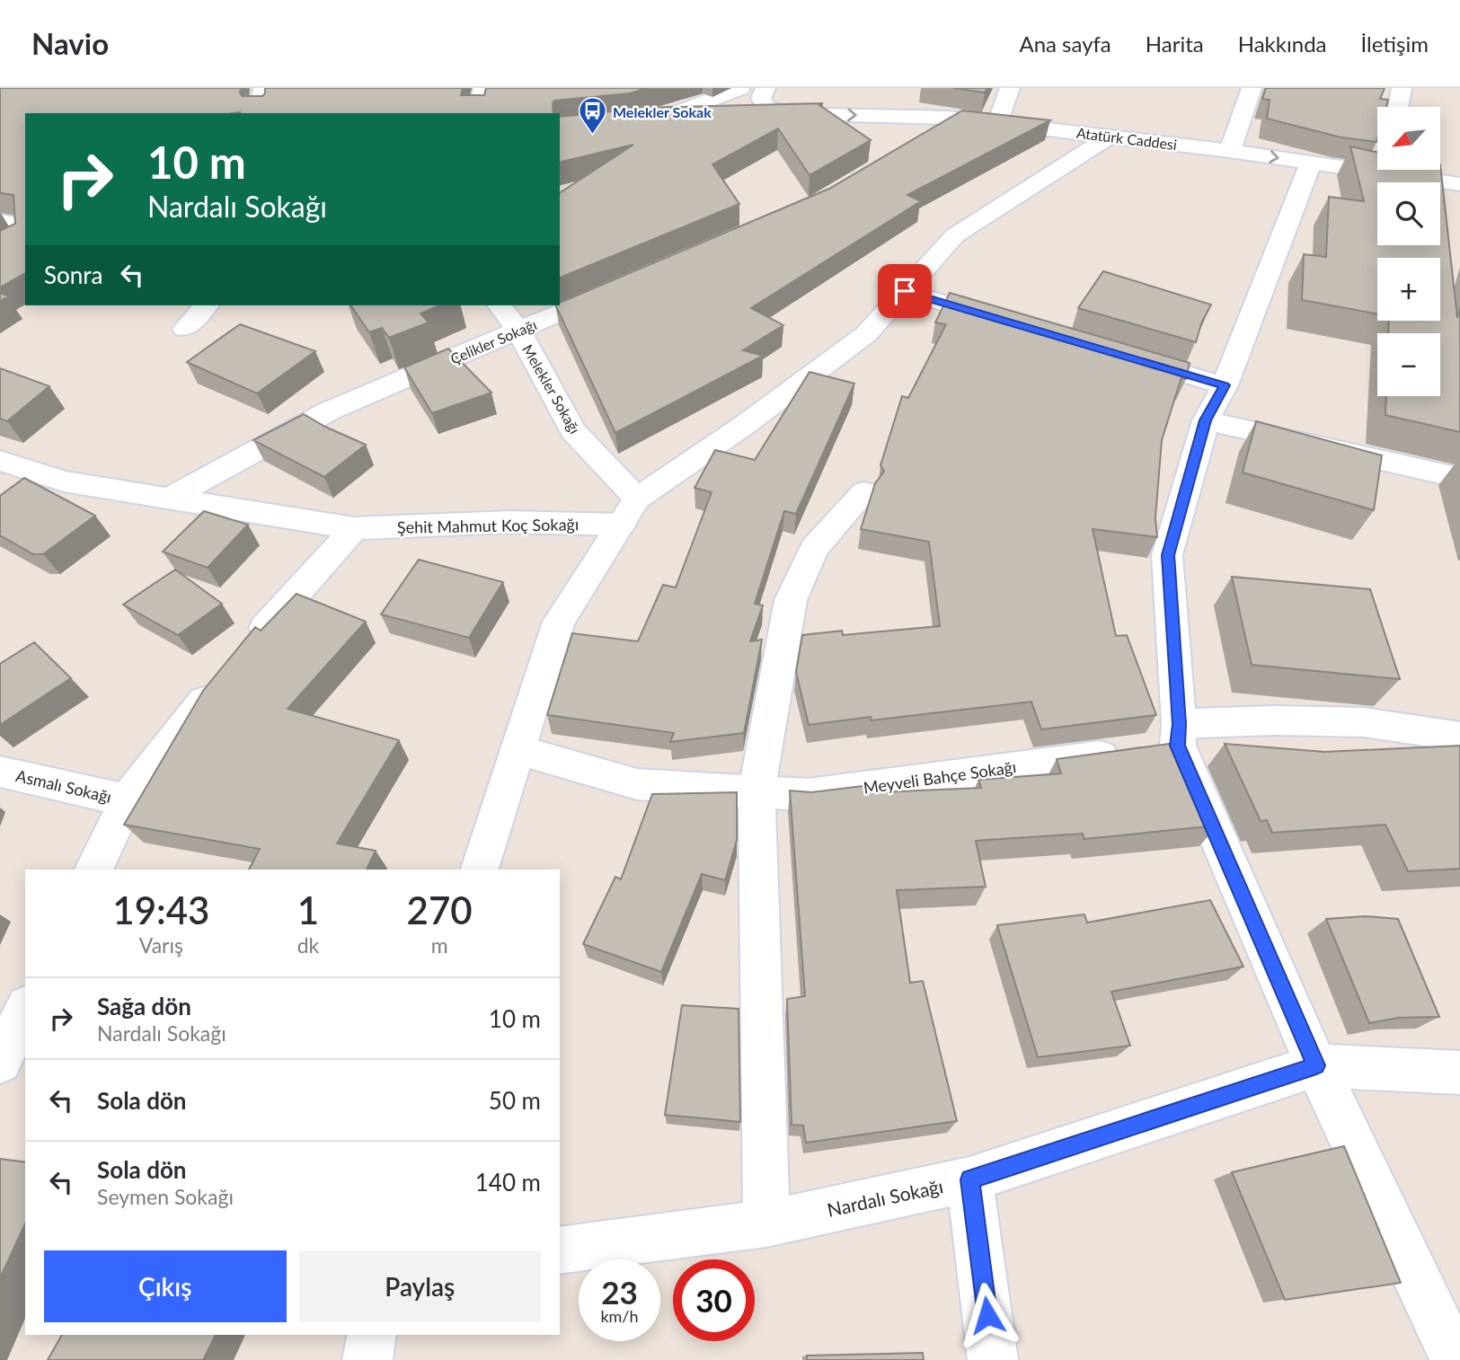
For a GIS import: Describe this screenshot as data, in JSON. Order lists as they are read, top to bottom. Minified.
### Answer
{"streets":{"street":["Atatürk Caddesi","Çelikler Sokağı","Melekler Sokağı","Şehit Mahmut Koç Sokağı","Meyveli Bahçe Sokağı","Asmalı Sokağı","Nardalı Sokağı"]},"crossings":[["Çelikler Sokağı","Melekler Sokağı"],["Çelikler Sokağı","Şehit Mahmut Koç Sokağı"]],"places":{"bus stop":["Melekler Sokak"]},"north":"bottom left","page":{"header":"Navio","nav":["Ana sayfa","Harita","Hakkında","İletişim"],"map_buttons":["+","−"],"turn":["10 m","Nardalı Sokağı"],"then":"Sonra","eta":["19:43","Varış","1","dk","270","m"],"list":[{"name":"Sağa dön","note":"Nardalı Sokağı","value":"10 m"},{"name":"Sola dön","value":"50 m"},{"name":"Sola dön","note":"Seymen Sokağı","value":"140 m"}],"buttons":["Çıkış","Paylaş"],"speed":"23 km/h","limit":"30"}}
